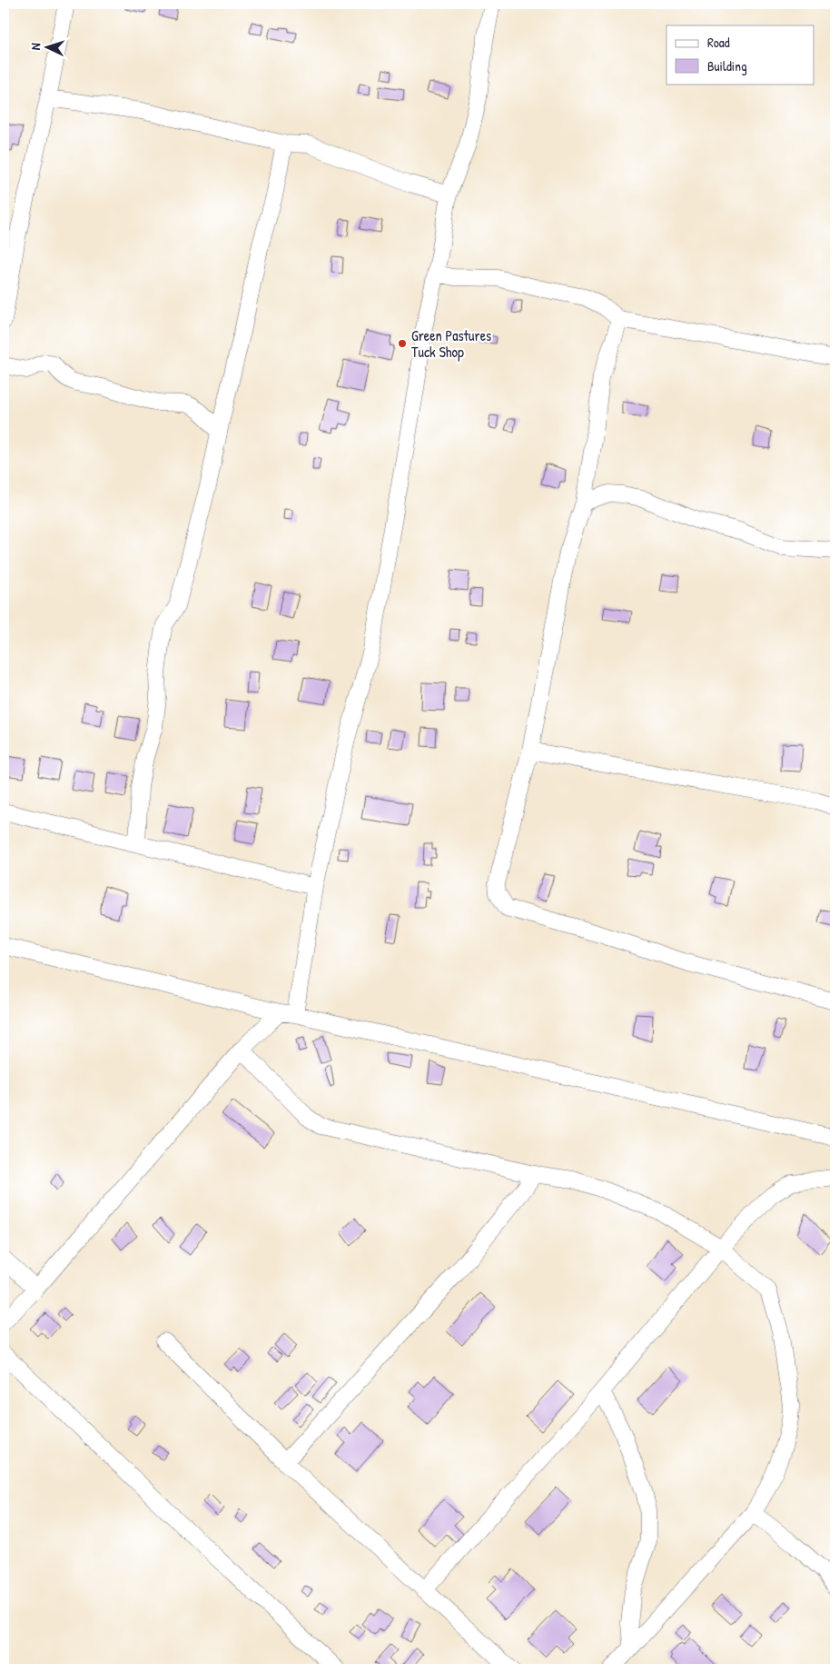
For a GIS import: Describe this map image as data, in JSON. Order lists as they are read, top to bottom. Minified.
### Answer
{"places":["Green Pastures Tuck Shop"],"legend":["Road","Building"],"north":"left"}
